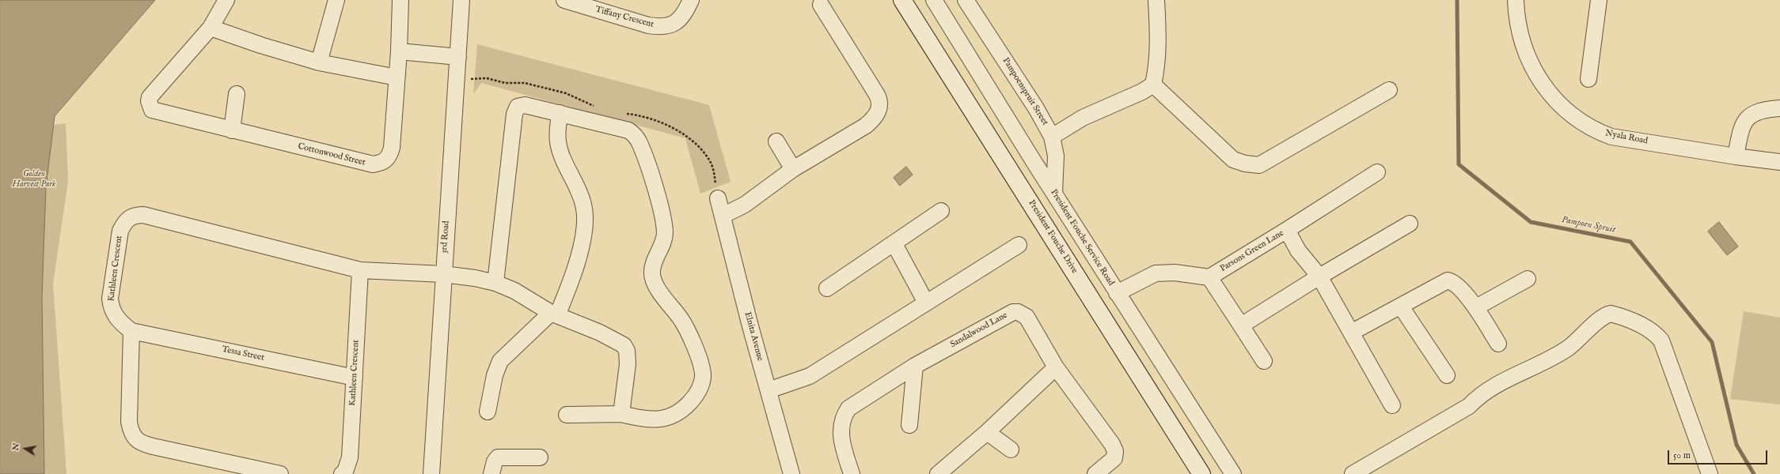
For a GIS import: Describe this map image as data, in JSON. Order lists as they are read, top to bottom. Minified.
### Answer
{"streets":{"street":["Tiffany Crescent","Pampoenspruit Street","Nyala Road","Cottonwood Street","3rd Road","President Fouche Drive","President Fouche Service Road","Parsons Green Lane","Kathleen Crescent","Sandalwood Lane","Elnita Avenue","Tessa Street"]},"crossings":[["Pampoenspruit Street","President Fouche Service Road"],["3rd Road","Kathleen Crescent"],["Kathleen Crescent","Tessa Street"]],"water":["Pampoen Spruit"],"parks":["Golden Harvest Park"],"scale_bar":"50 m","north":"left"}
